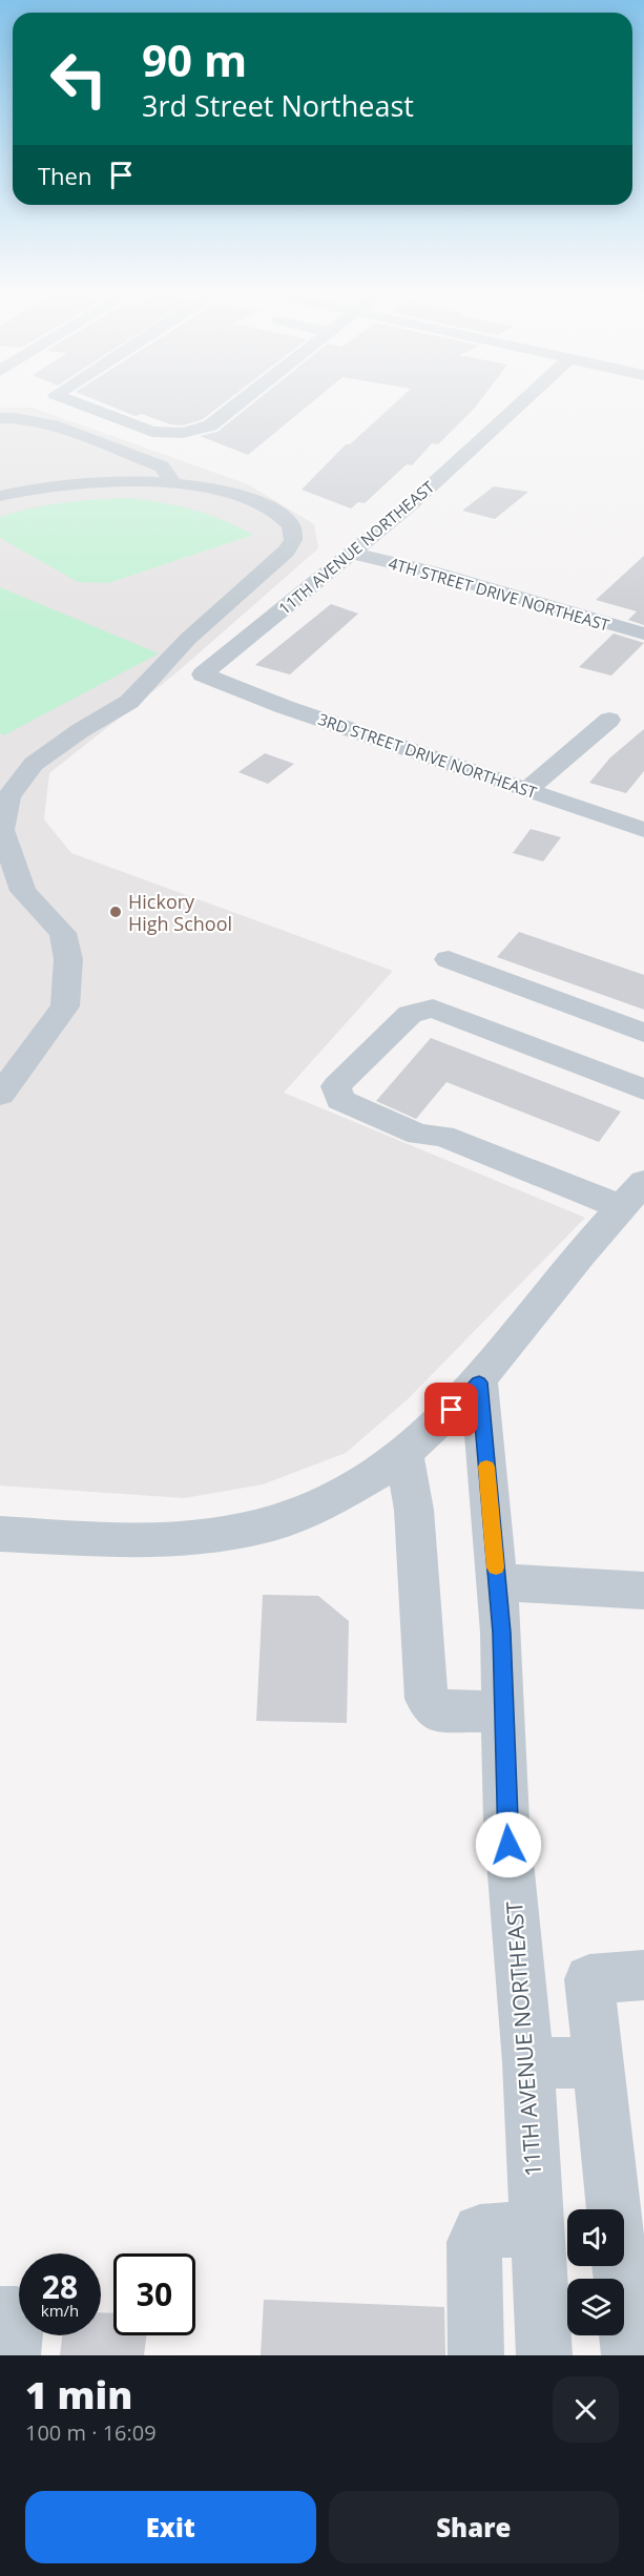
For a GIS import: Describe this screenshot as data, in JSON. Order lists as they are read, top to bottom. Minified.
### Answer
{"streets":{"street":["11TH AVENUE NORTHEAST","4TH STREET DRIVE NORTHEAST","3RD STREET DRIVE NORTHEAST"]},"crossings":[["11TH AVENUE NORTHEAST","4TH STREET DRIVE NORTHEAST"],["11TH AVENUE NORTHEAST","3RD STREET DRIVE NORTHEAST"]],"places":["Hickory High School"],"page":{"turn":["90 m","3rd Street Northeast"],"then":"Then","speed":"28 km/h","limit":"30","heading":["1 min","100 m · 16:09"],"buttons":["Exit","Share"]}}
